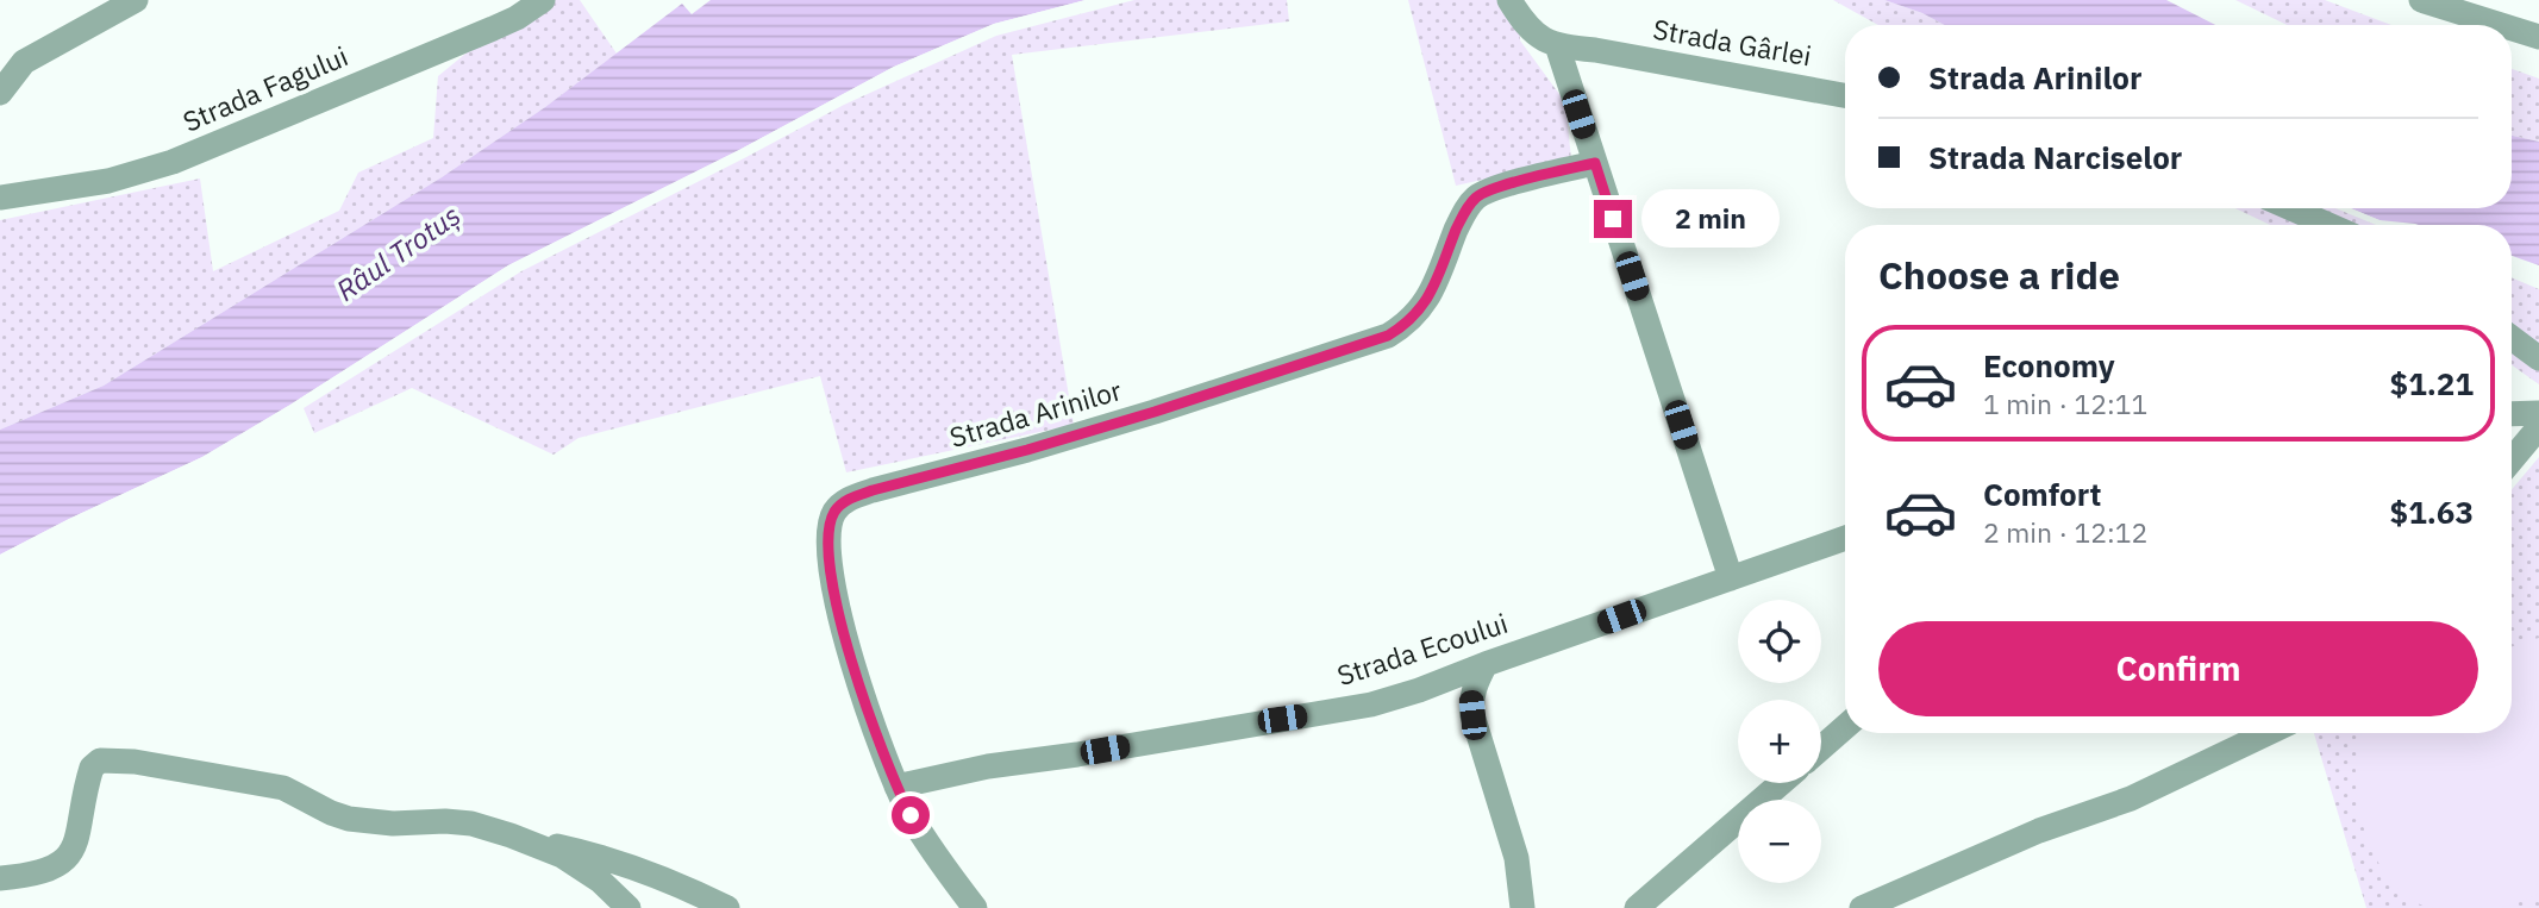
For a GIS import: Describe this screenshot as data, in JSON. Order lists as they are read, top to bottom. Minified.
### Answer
{"streets":{"street":["Strada Gârlei","Strada Fagului","Strada Arinilor","Strada Ecoului"]},"crossings":[["Strada Arinilor","Strada Ecoului"]],"water":["Râul Trotuș"],"page":{"banner":["Strada Arinilor","Strada Narciselor"],"bubble":"2 min","heading":"Choose a ride","list":[{"name":"Economy","note":"1 min · 12:11","value":"$1.21"},{"name":"Comfort","note":"2 min · 12:12","value":"$1.63"}],"map_buttons":["+","−"],"buttons":"Confirm"}}
